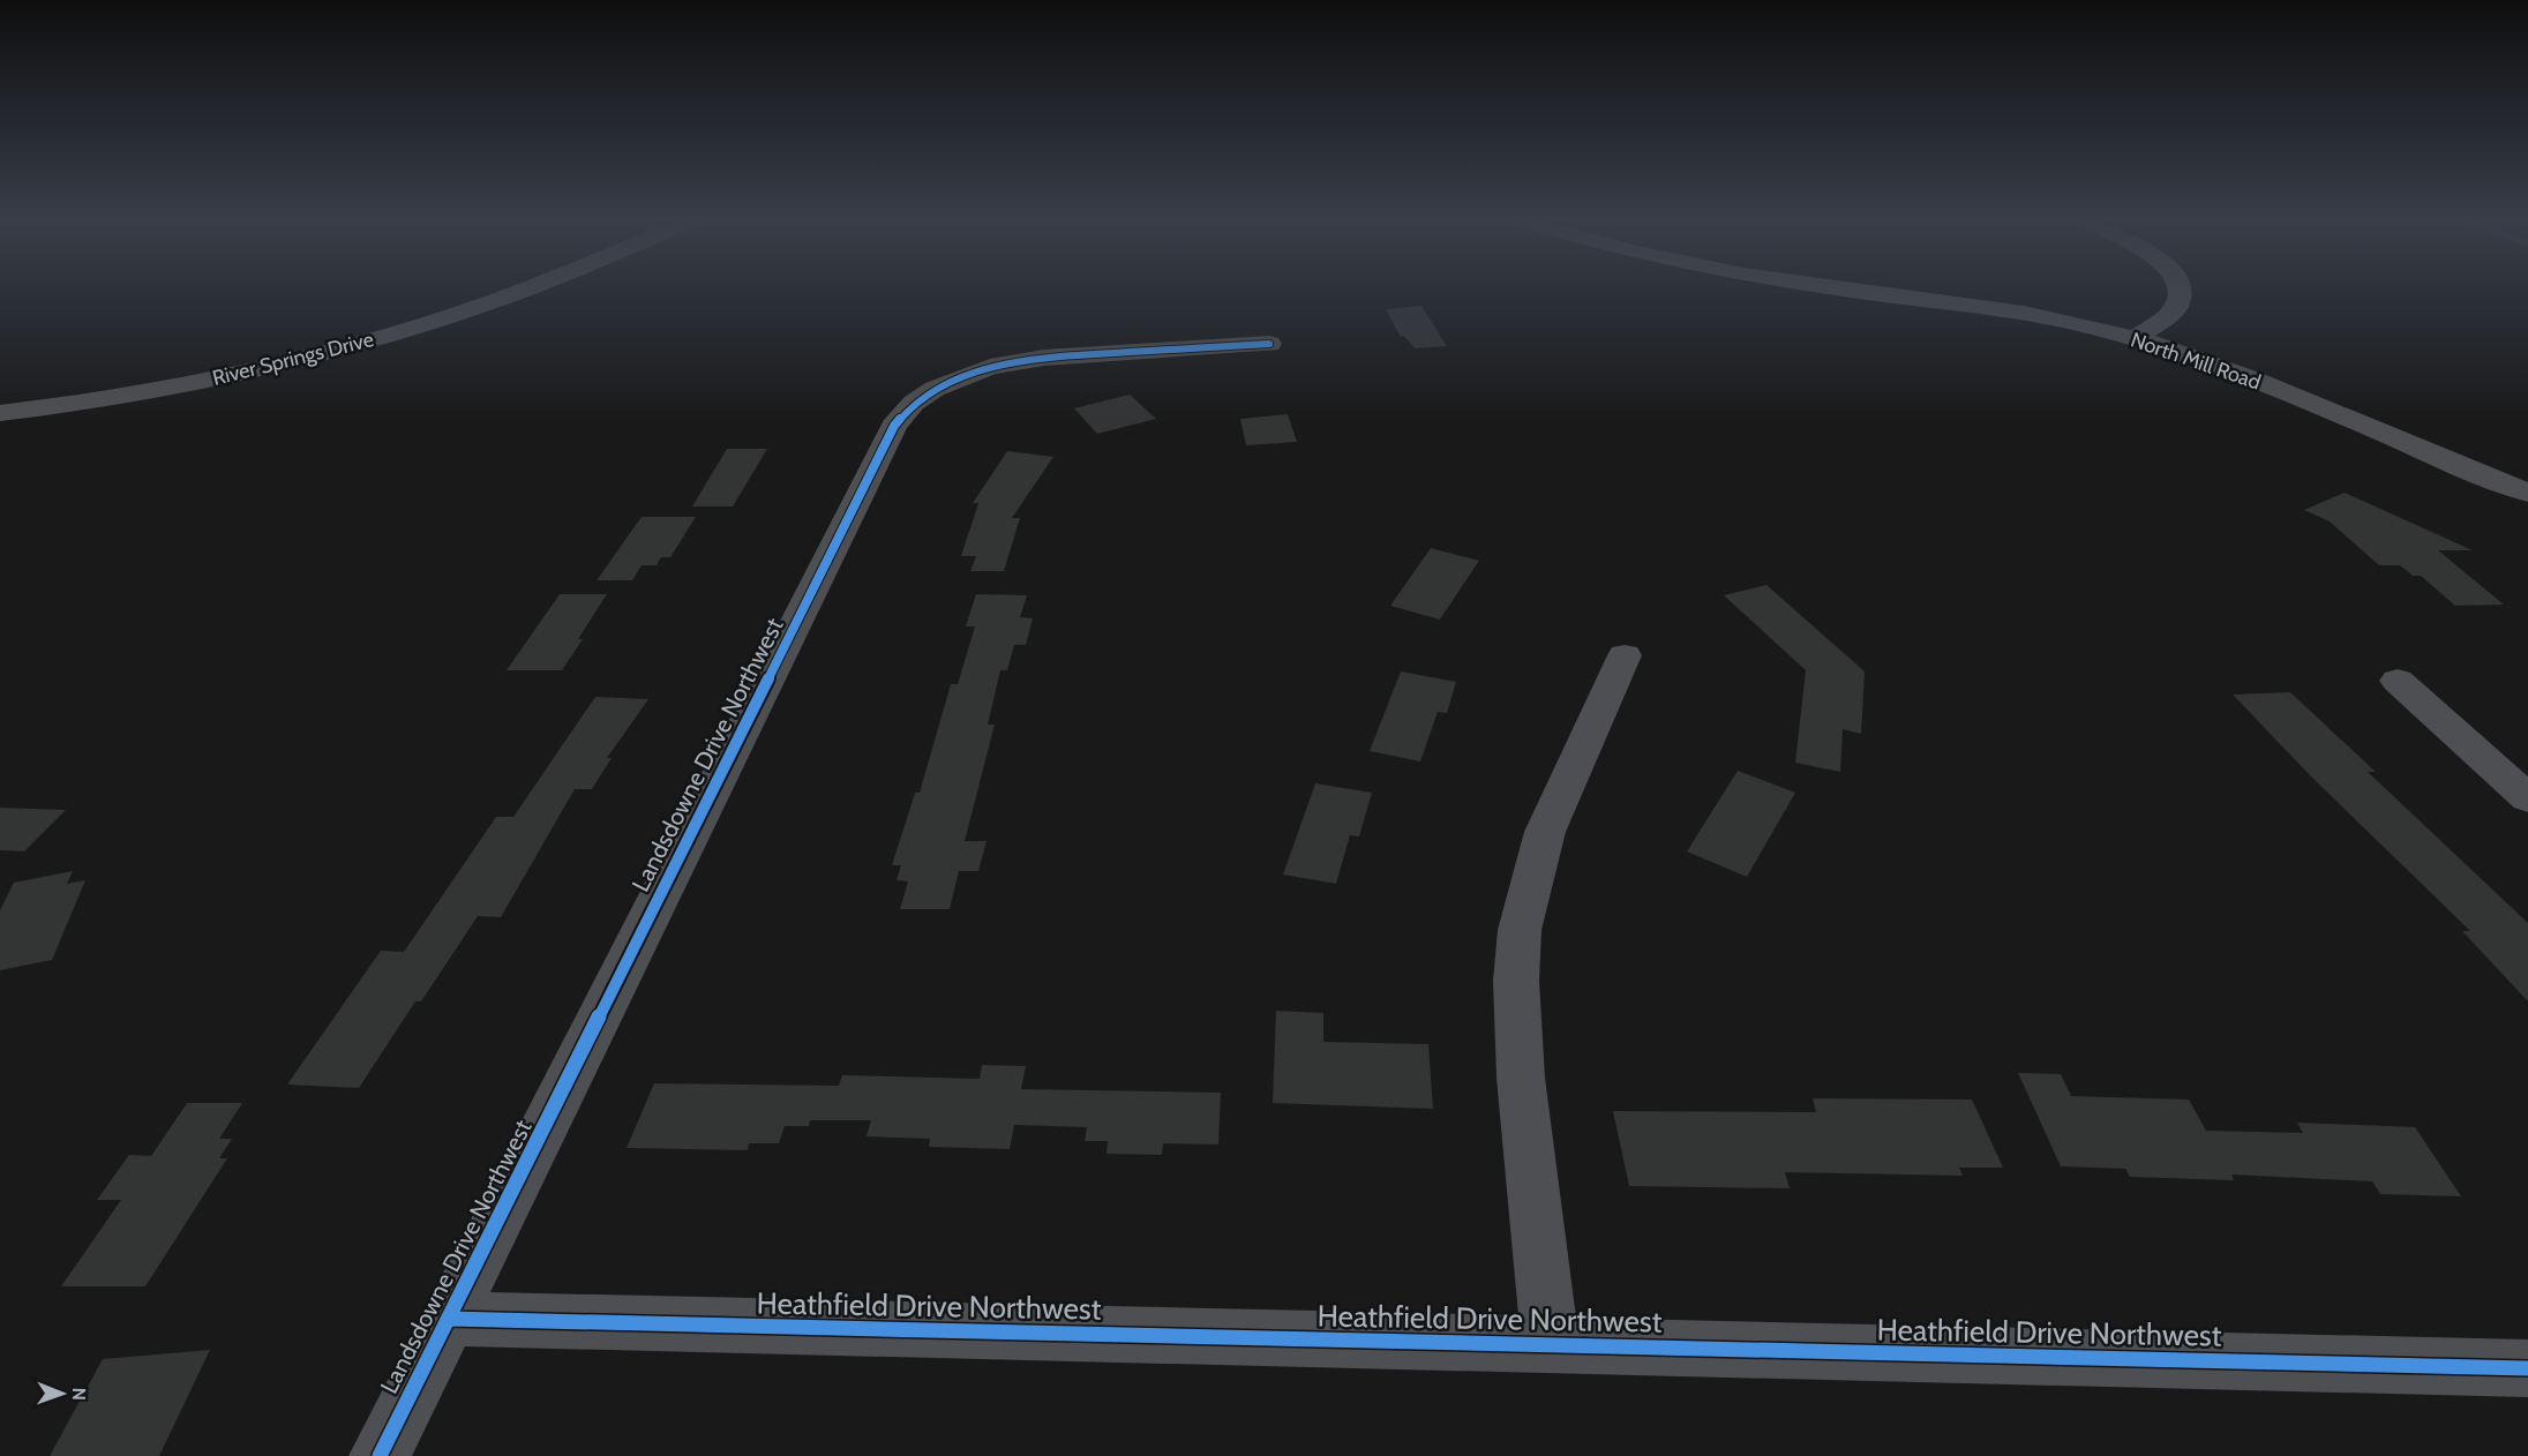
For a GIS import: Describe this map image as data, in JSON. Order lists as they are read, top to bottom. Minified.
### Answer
{"streets":{"street":["River Springs Drive","North Mill Road","Landsdowne Drive Northwest","Heathfield Drive Northwest"]},"crossings":[["Landsdowne Drive Northwest","Heathfield Drive Northwest"]],"north":"right"}
